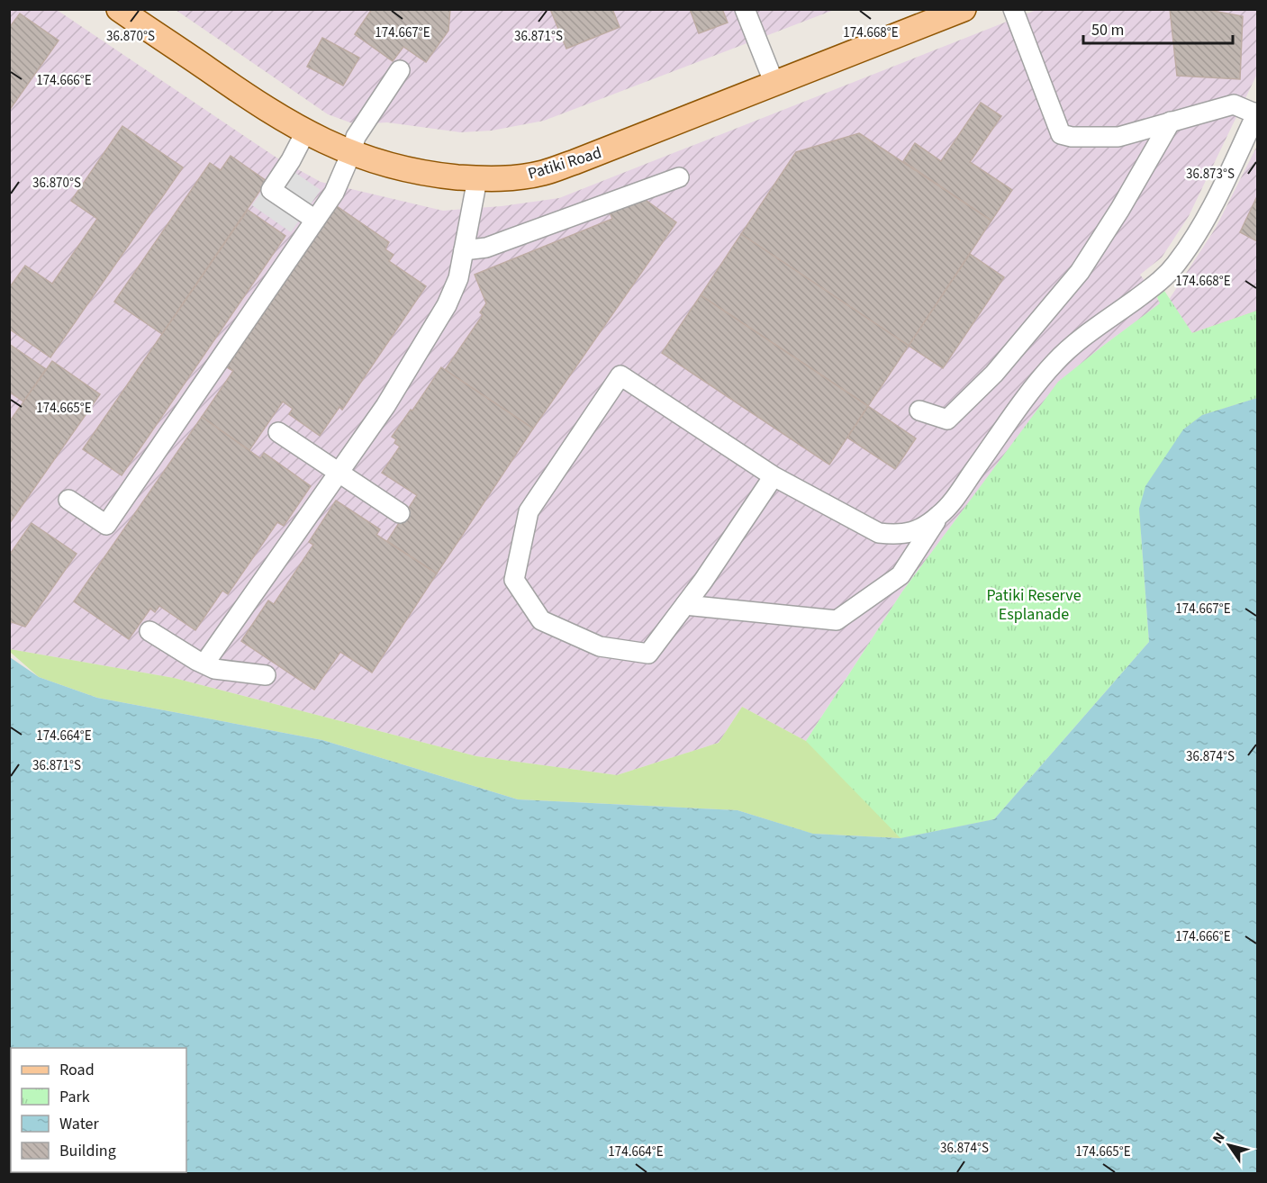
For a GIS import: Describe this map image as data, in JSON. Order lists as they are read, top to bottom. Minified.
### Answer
{"streets":{"main road":["Patiki Road"]},"parks":["Patiki Reserve Esplanade"],"legend":["Road","Park","Water","Building"],"scale_bar":"50 m","north":"top left","coordinates":["174.667°E","174.668°E","36.870°S","36.871°S","174.666°E","36.873°S","174.665°E","174.664°E","36.874°S"]}
